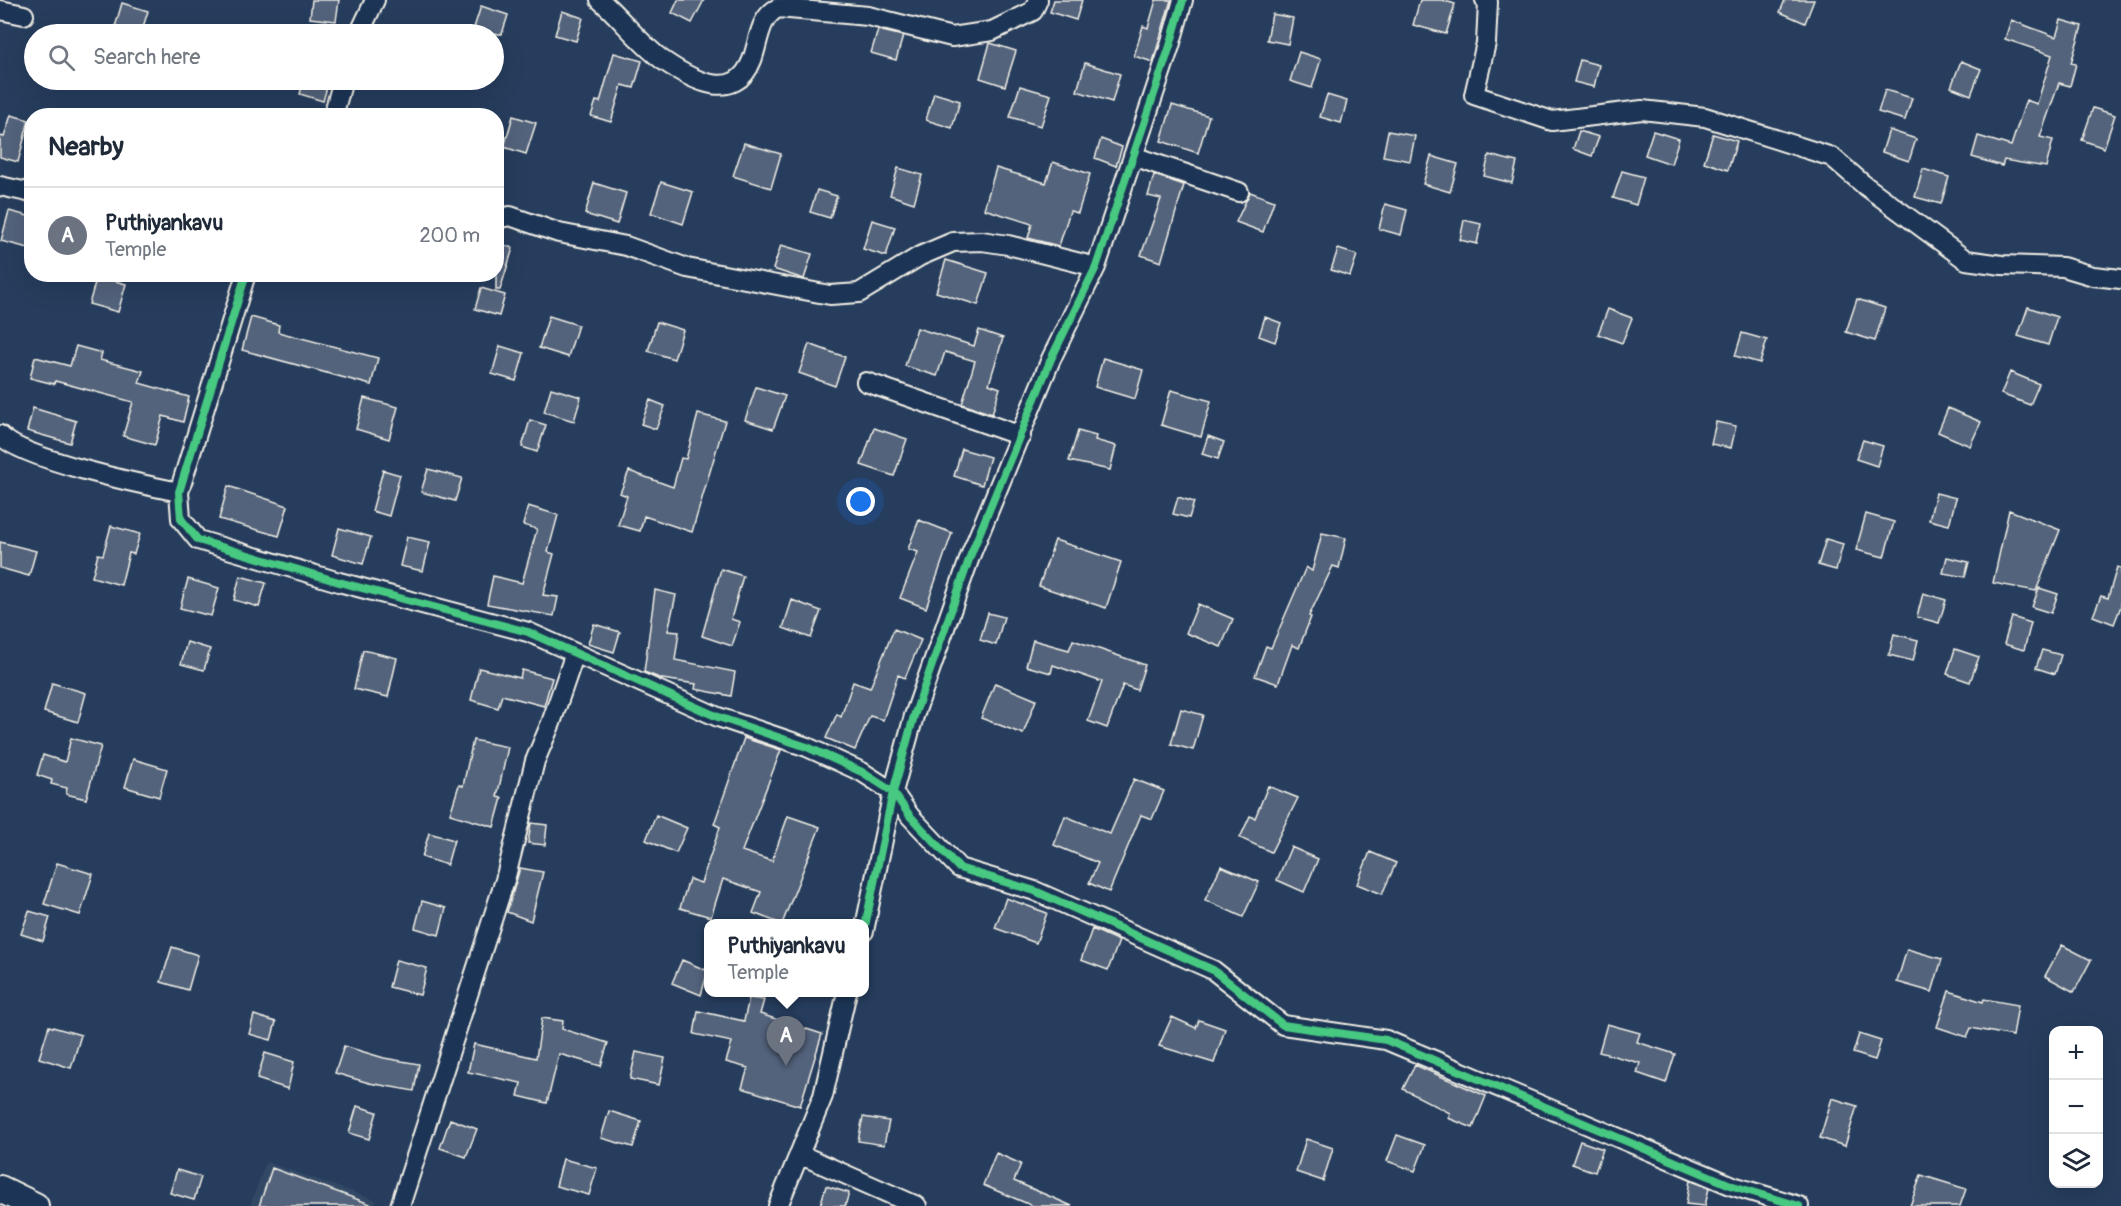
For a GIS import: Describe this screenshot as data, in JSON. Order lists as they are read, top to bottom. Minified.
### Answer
{"page":{"search":"Search here","heading":"Nearby","list":[{"mark":"A","name":"Puthiyankavu","note":"Temple","value":"200 m"}],"popup":["Puthiyankavu","Temple"],"pins":"A","map_buttons":["+","−"]}}
